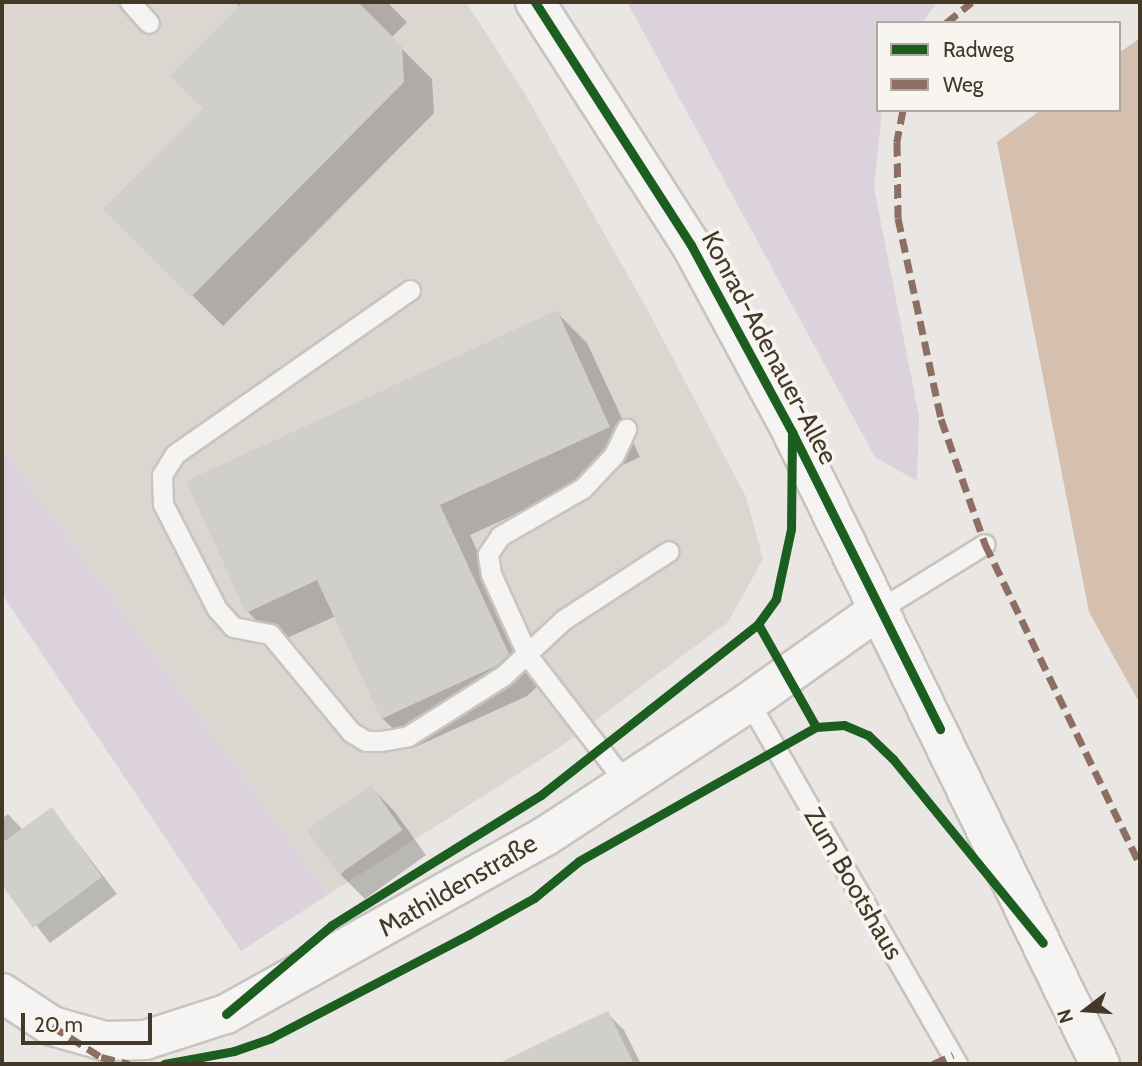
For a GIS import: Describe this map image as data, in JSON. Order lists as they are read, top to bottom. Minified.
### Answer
{"streets":{"street":["Konrad-Adenauer-Allee","Mathildenstraße"],"lane":["Zum Bootshaus"]},"crossings":[["Konrad-Adenauer-Allee","Mathildenstraße"],["Zum Bootshaus","Mathildenstraße"]],"legend":["Radweg","Weg"],"scale_bar":"20 m","north":"left"}
